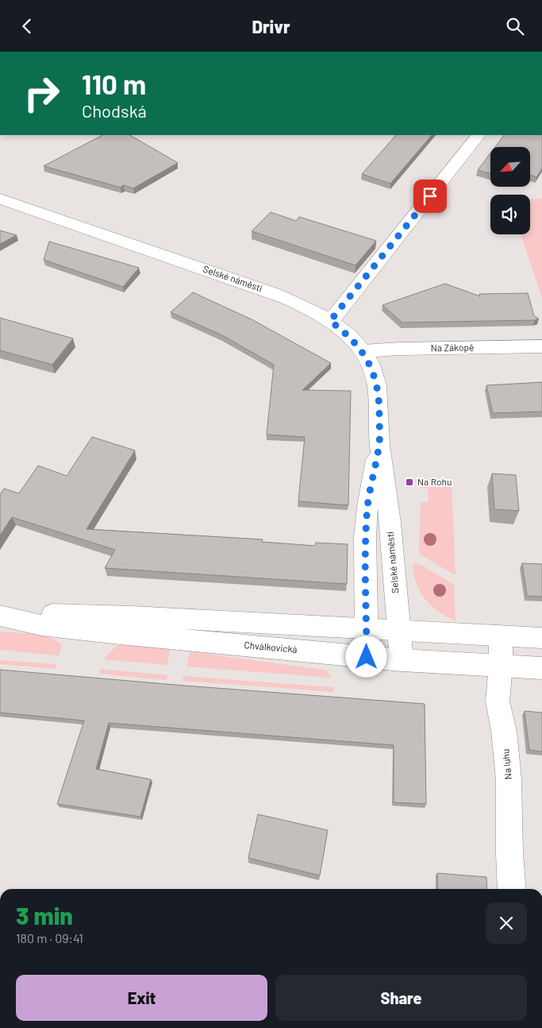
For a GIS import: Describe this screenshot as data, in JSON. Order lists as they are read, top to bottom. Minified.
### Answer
{"streets":{"street":["Selské náměstí","Na Zákopě","Chválkovická","Na luhu"]},"crossings":[["Selské náměstí","Na Zákopě"],["Selské náměstí","Chválkovická"],["Chválkovická","Na luhu"]],"places":{"transit":["Na Rohu"]},"north":"bottom left","page":{"header":"Drivr","turn":["110 m","Chodská"],"heading":["3 min","180 m · 09:41"],"buttons":["Exit","Share"]}}
